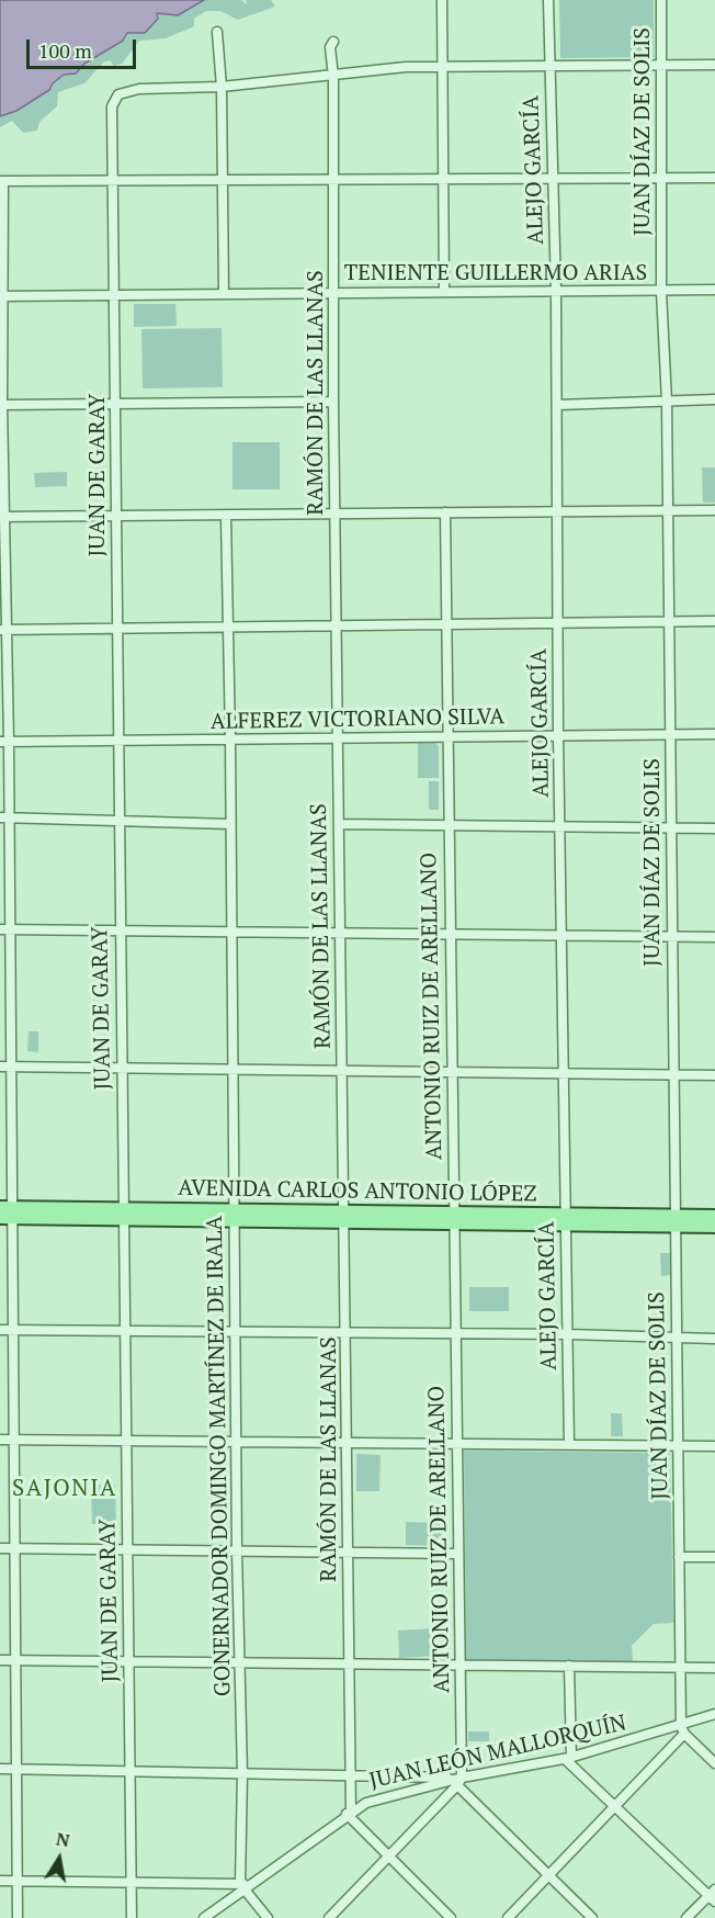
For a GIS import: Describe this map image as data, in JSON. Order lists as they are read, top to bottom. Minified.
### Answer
{"streets":{"main road":["AVENIDA CARLOS ANTONIO LÓPEZ"],"street":["JUAN DÍAZ DE SOLIS","ALEJO GARCÍA","TENIENTE GUILLERMO ARIAS","RAMÓN DE LAS LLANAS","JUAN DE GARAY","ALFEREZ VICTORIANO SILVA","ANTONIO RUIZ DE ARELLANO","GONERNADOR DOMINGO MARTÍNEZ DE IRALA","JUAN LEÓN MALLORQUÍN"]},"crossings":[["JUAN DÍAZ DE SOLIS","TENIENTE GUILLERMO ARIAS"],["JUAN DÍAZ DE SOLIS","ALFEREZ VICTORIANO SILVA"],["JUAN DÍAZ DE SOLIS","AVENIDA CARLOS ANTONIO LÓPEZ"],["JUAN DÍAZ DE SOLIS","JUAN LEÓN MALLORQUÍN"],["ALEJO GARCÍA","TENIENTE GUILLERMO ARIAS"],["ALEJO GARCÍA","ALFEREZ VICTORIANO SILVA"],["ALEJO GARCÍA","AVENIDA CARLOS ANTONIO LÓPEZ"],["TENIENTE GUILLERMO ARIAS","RAMÓN DE LAS LLANAS"],["TENIENTE GUILLERMO ARIAS","JUAN DE GARAY"],["RAMÓN DE LAS LLANAS","ALFEREZ VICTORIANO SILVA"],["RAMÓN DE LAS LLANAS","AVENIDA CARLOS ANTONIO LÓPEZ"],["RAMÓN DE LAS LLANAS","JUAN LEÓN MALLORQUÍN"],["JUAN DE GARAY","ALFEREZ VICTORIANO SILVA"],["JUAN DE GARAY","AVENIDA CARLOS ANTONIO LÓPEZ"],["ALFEREZ VICTORIANO SILVA","ANTONIO RUIZ DE ARELLANO"],["ALFEREZ VICTORIANO SILVA","GONERNADOR DOMINGO MARTÍNEZ DE IRALA"],["ANTONIO RUIZ DE ARELLANO","AVENIDA CARLOS ANTONIO LÓPEZ"],["ANTONIO RUIZ DE ARELLANO","JUAN LEÓN MALLORQUÍN"],["AVENIDA CARLOS ANTONIO LÓPEZ","GONERNADOR DOMINGO MARTÍNEZ DE IRALA"],["GONERNADOR DOMINGO MARTÍNEZ DE IRALA","JUAN LEÓN MALLORQUÍN"]],"districts":["SAJONIA"],"scale_bar":"100 m","north":"top"}
